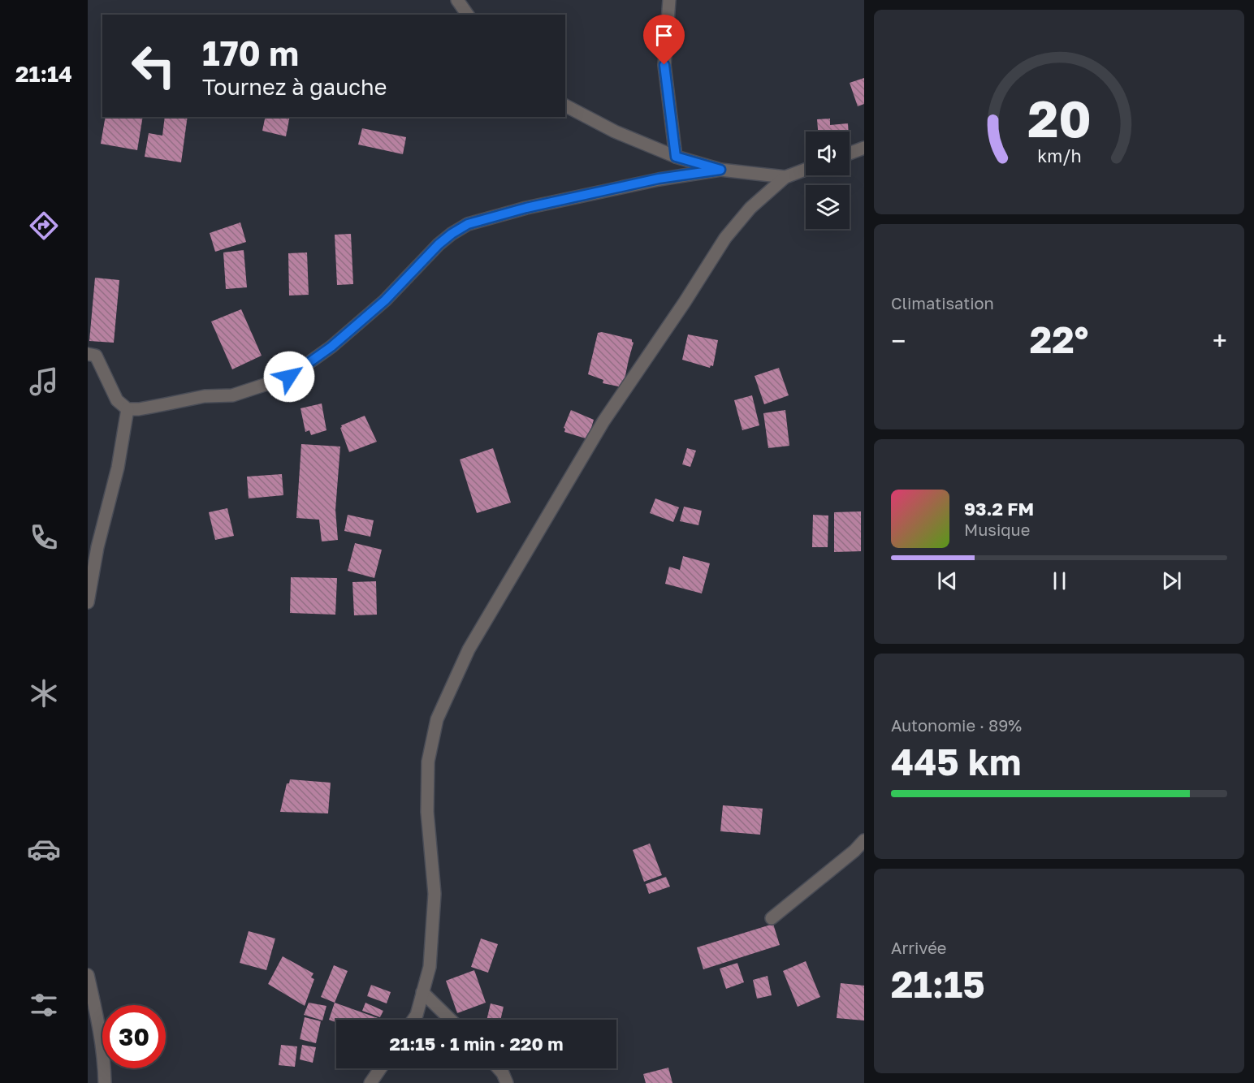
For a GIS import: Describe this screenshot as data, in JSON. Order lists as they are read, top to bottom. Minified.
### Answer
{"page":{"tabs":"21:14","turn":["170 m","Tournez à gauche"],"tile":["Climatisation",["Autonomie · 89%","445 km"],["Arrivée","21:15"]],"heat":["−","22°","+"],"song":["93.2 FM","Musique"],"limit":"30","trip":"21:15 · 1 min · 220 m","gauge":["20","km/h"]}}
